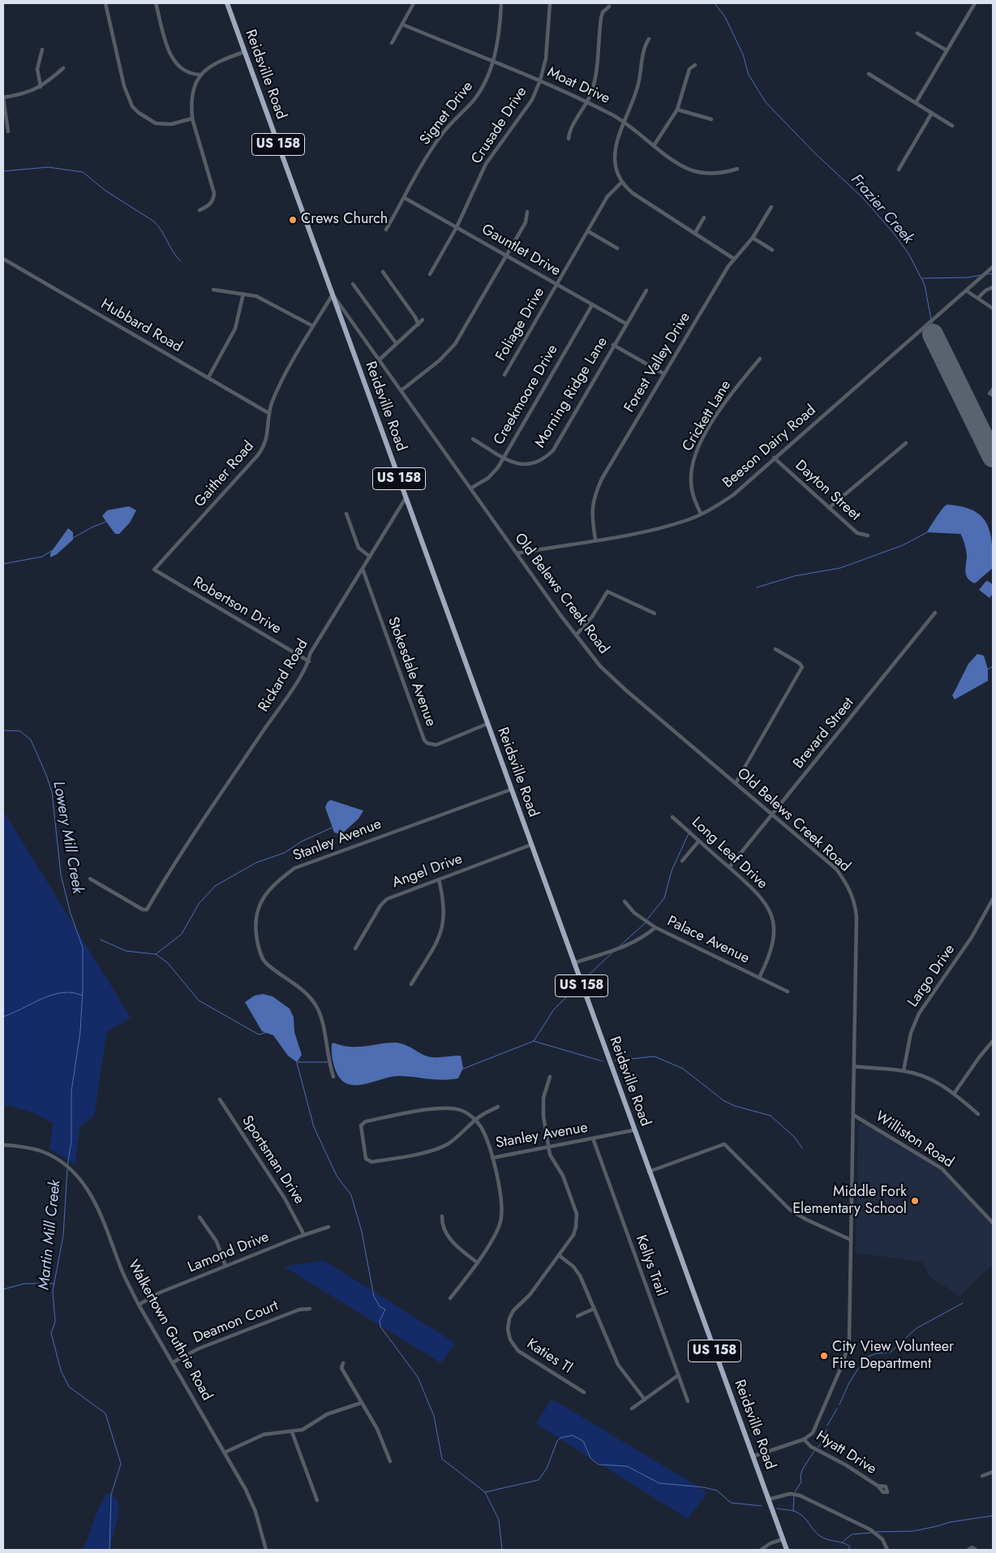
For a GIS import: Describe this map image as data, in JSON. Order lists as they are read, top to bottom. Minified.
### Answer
{"streets":{"highway":["Reidsville Road","US 158"],"street":["Moat Drive","Signet Drive","Crusade Drive","Gauntlet Drive","Foliage Drive","Hubbard Road","Forest Valley Drive","Morning Ridge Lane","Creekmoore Drive","Crickett Lane","Beeson Dairy Road","Gaither Road","Dayton Street","Old Belews Creek Road","Robertson Drive","Stokesdale Avenue","Rickard Road","Brevard Street","Stanley Avenue","Long Leaf Drive","Angel Drive","Palace Avenue","Largo Drive","Williston Road","Sportsman Drive","Lamond Drive","Kellys Trail","Deamon Court","Walkertown Guthrie Road","Katies Tl","Hyatt Drive"]},"crossings":[["Reidsville Road","Gaither Road"],["Reidsville Road","Old Belews Creek Road"],["Reidsville Road","Stokesdale Avenue"],["Reidsville Road","Rickard Road"],["Reidsville Road","Stanley Avenue"],["Reidsville Road","Angel Drive"],["Moat Drive","Signet Drive"],["Moat Drive","Crusade Drive"],["Signet Drive","Gauntlet Drive"],["Crusade Drive","Gauntlet Drive"],["Gauntlet Drive","Foliage Drive"],["Gauntlet Drive","Morning Ridge Lane"],["Gauntlet Drive","Creekmoore Drive"],["Hubbard Road","Gaither Road"],["Forest Valley Drive","Beeson Dairy Road"],["Morning Ridge Lane","Creekmoore Drive"],["Creekmoore Drive","Old Belews Creek Road"],["Crickett Lane","Beeson Dairy Road"],["Beeson Dairy Road","Dayton Street"],["Beeson Dairy Road","Old Belews Creek Road"],["Gaither Road","Old Belews Creek Road"],["Gaither Road","Robertson Drive"],["Old Belews Creek Road","Brevard Street"],["Old Belews Creek Road","Williston Road"],["Old Belews Creek Road","Hyatt Drive"],["Robertson Drive","Rickard Road"],["Stokesdale Avenue","Rickard Road"],["Brevard Street","Long Leaf Drive"],["Stanley Avenue","Kellys Trail"],["Stanley Avenue","Katies Tl"],["Long Leaf Drive","Palace Avenue"],["Sportsman Drive","Lamond Drive"],["Lamond Drive","Walkertown Guthrie Road"],["Deamon Court","Walkertown Guthrie Road"]],"water":["Frazier Creek","Lowery Mill Creek","Martin Mill Creek"],"places":["Crews Church","Middle Fork Elementary School","City View Volunteer Fire Department"]}
